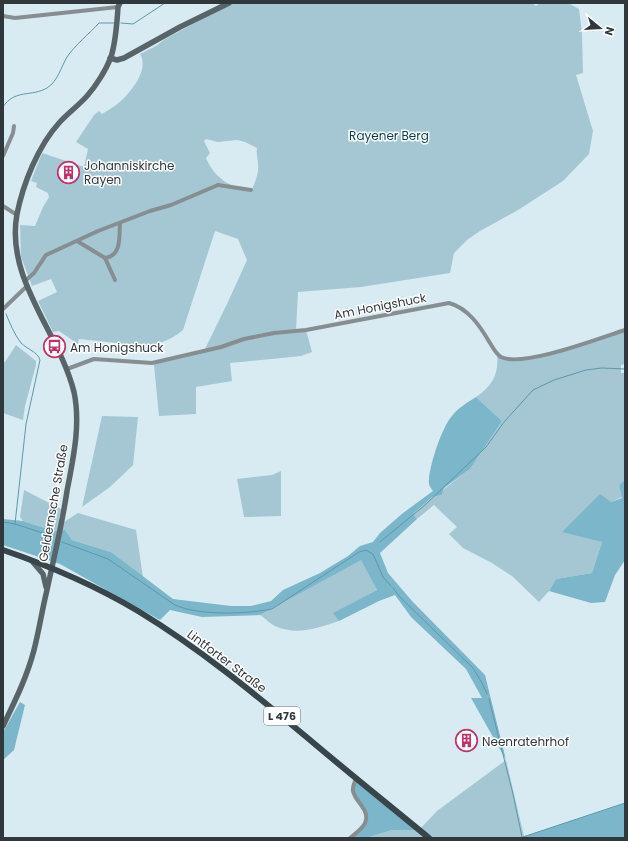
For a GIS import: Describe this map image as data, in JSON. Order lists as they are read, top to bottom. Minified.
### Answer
{"streets":{"main road":["Geldernsche Straße","Lintforter Straße","L 476"],"street":["Am Honigshuck"]},"crossings":[["Am Honigshuck","Geldernsche Straße"],["Geldernsche Straße","Lintforter Straße"]],"parks":["Rayener Berg"],"places":{"building":["Johanniskirche Rayen","Neenratehrhof"],"bus stop":["Am Honigshuck"]},"north":"right"}
